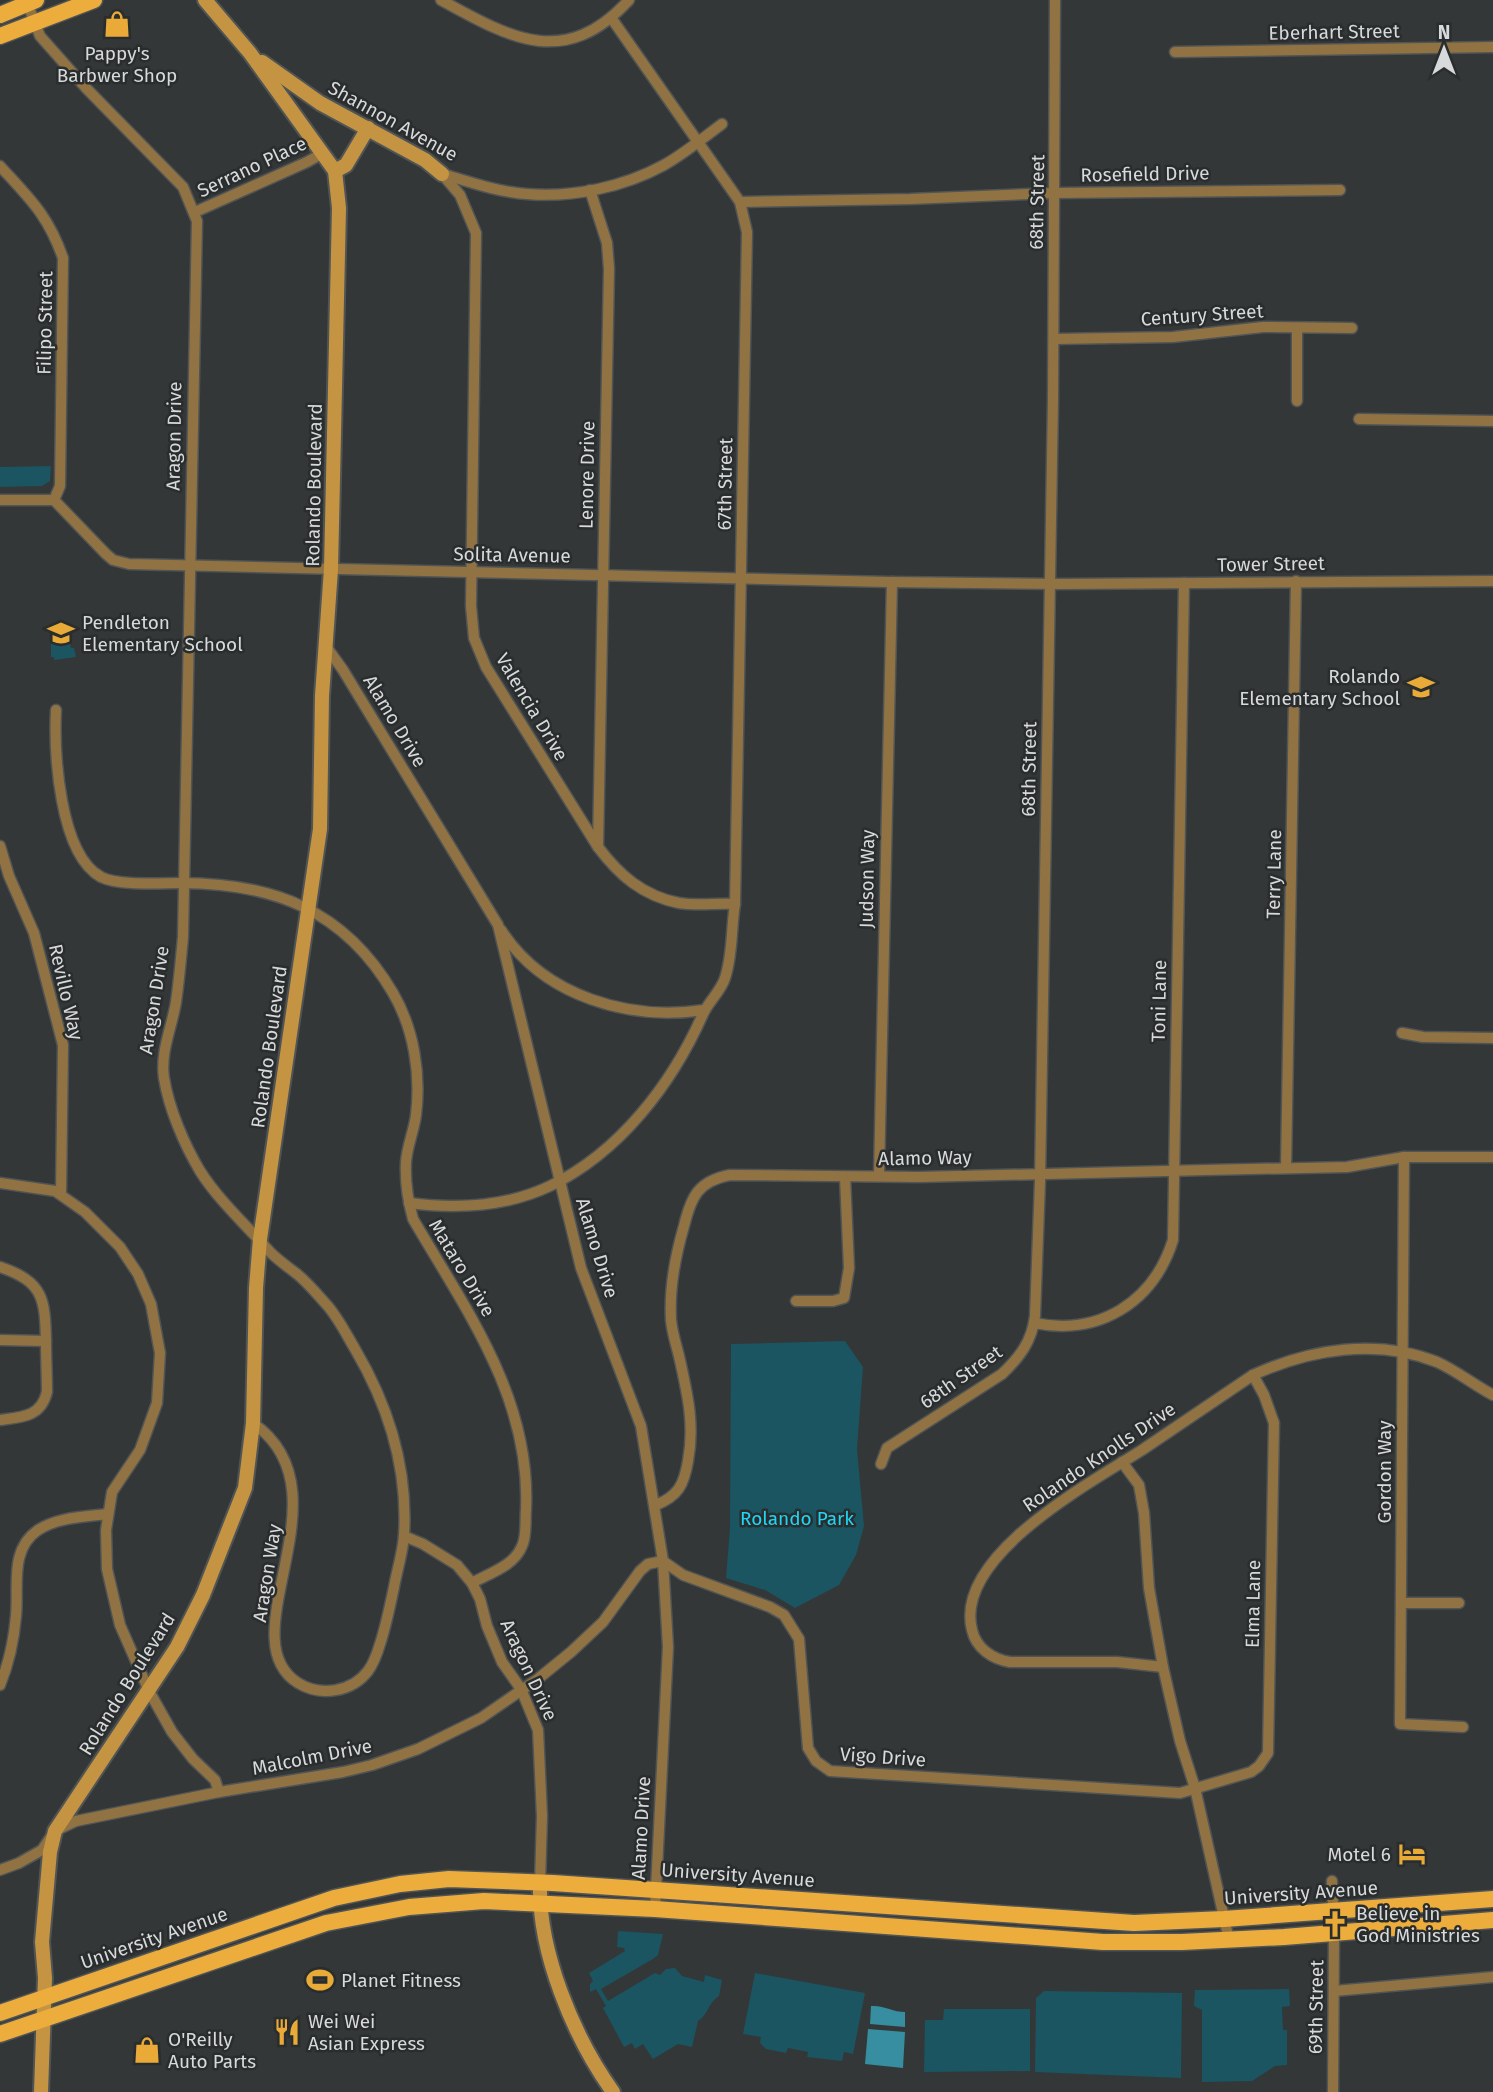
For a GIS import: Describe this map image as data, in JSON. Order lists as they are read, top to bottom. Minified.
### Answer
{"streets":{"main road":["University Avenue"],"street":["Eberhart Street","Shannon Avenue","Serrano Place","Rosefield Drive","68th Street","Century Street","Filipo Street","Aragon Drive","Lenore Drive","67th Street","Rolando Boulevard","Solita Avenue","Tower Street","Valencia Drive","Alamo Drive","Terry Lane","Judson Way","Revillo Way","Toni Lane","Alamo Way","Mataro Drive","Rolando Knolls Drive","Gordon Way","Aragon Way","Elma Lane","Malcolm Drive","Vigo Drive","69th Street"]},"crossings":[["Shannon Avenue","Lenore Drive"],["Shannon Avenue","67th Street"],["Shannon Avenue","Rolando Boulevard"],["Shannon Avenue","Valencia Drive"],["Serrano Place","Aragon Drive"],["Serrano Place","Rolando Boulevard"],["Rosefield Drive","68th Street"],["Rosefield Drive","67th Street"],["68th Street","Century Street"],["68th Street","Solita Avenue"],["68th Street","Tower Street"],["68th Street","Toni Lane"],["68th Street","Alamo Way"],["Filipo Street","Solita Avenue"],["Aragon Drive","Rolando Boulevard"],["Aragon Drive","Solita Avenue"],["Aragon Drive","Mataro Drive"],["Aragon Drive","Aragon Way"],["Aragon Drive","Malcolm Drive"],["Aragon Drive","University Avenue"],["Lenore Drive","Solita Avenue"],["Lenore Drive","Valencia Drive"],["67th Street","Solita Avenue"],["67th Street","Valencia Drive"],["67th Street","Alamo Drive"],["67th Street","Mataro Drive"],["Rolando Boulevard","Solita Avenue"],["Rolando Boulevard","Alamo Drive"],["Rolando Boulevard","Mataro Drive"],["Rolando Boulevard","Aragon Way"],["Rolando Boulevard","Malcolm Drive"],["Rolando Boulevard","University Avenue"],["Solita Avenue","Tower Street"],["Solita Avenue","Valencia Drive"],["Solita Avenue","Judson Way"],["Tower Street","Terry Lane"],["Tower Street","Toni Lane"],["Alamo Drive","Alamo Way"],["Alamo Drive","Malcolm Drive"],["Alamo Drive","Vigo Drive"],["Alamo Drive","University Avenue"],["Terry Lane","Alamo Way"],["Judson Way","Alamo Way"],["Toni Lane","Alamo Way"],["Alamo Way","Gordon Way"],["Rolando Knolls Drive","Gordon Way"],["Rolando Knolls Drive","Elma Lane"],["Elma Lane","Vigo Drive"],["Malcolm Drive","Vigo Drive"],["University Avenue","69th Street"]],"parks":["Rolando Park"],"places":{"shop":["Pappy's Barbwer Shop","O'Reilly Auto Parts"],"school or university":["Pendleton Elementary School","Rolando Elementary School"],"hotel":["Motel 6"],"church":["Believe in God Ministries"],"sports":["Planet Fitness"],"restaurant":["Wei Wei Asian Express"]},"north":"top"}
